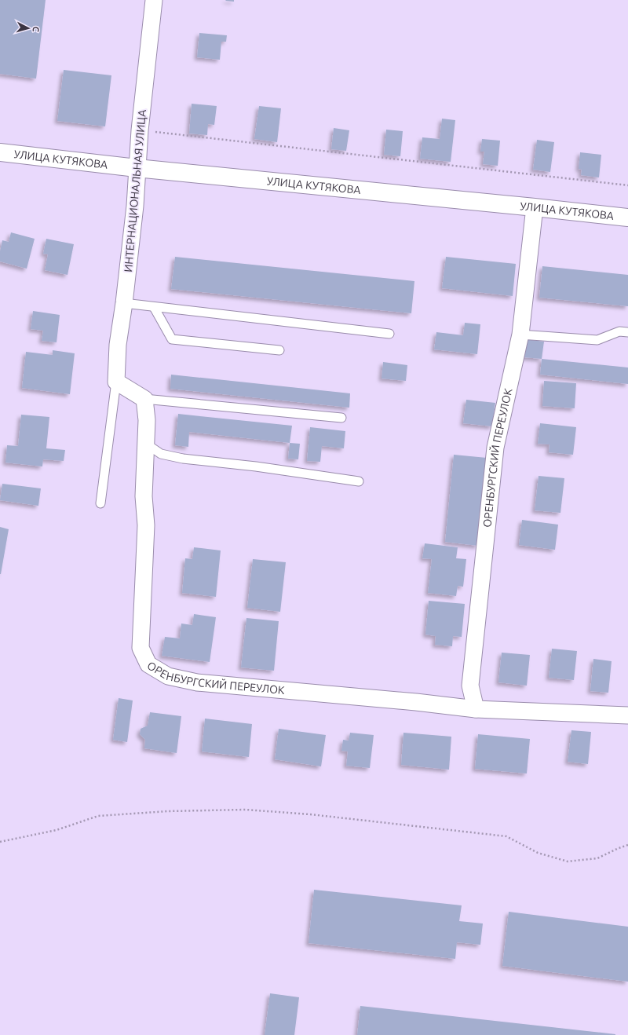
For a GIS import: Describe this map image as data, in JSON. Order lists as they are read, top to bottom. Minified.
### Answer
{"streets":{"main road":["УЛИЦА КУТЯКОВА"],"street":["ИНТЕРНАЦИОНАЛЬНАЯ УЛИЦА","ОРЕНБУРГСКИЙ ПЕРЕУЛОК"]},"crossings":[["УЛИЦА КУТЯКОВА","ИНТЕРНАЦИОНАЛЬНАЯ УЛИЦА"],["УЛИЦА КУТЯКОВА","ОРЕНБУРГСКИЙ ПЕРЕУЛОК"]],"north":"right"}
